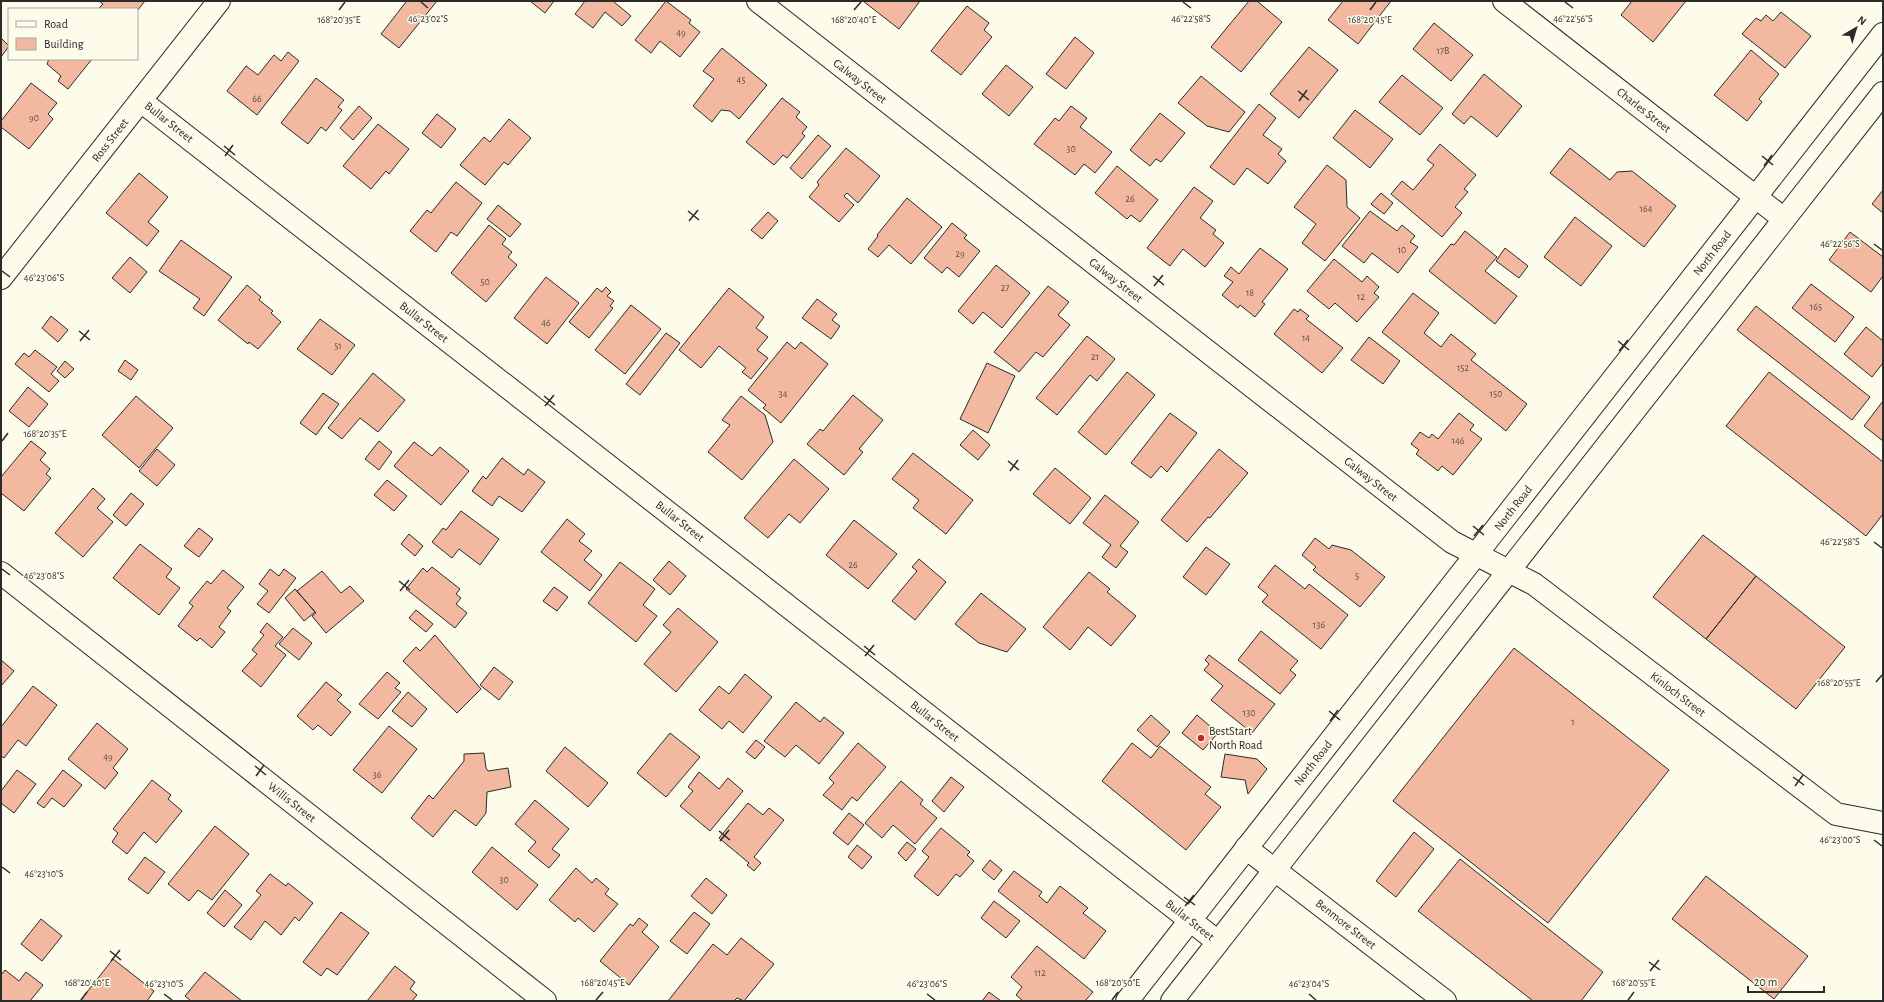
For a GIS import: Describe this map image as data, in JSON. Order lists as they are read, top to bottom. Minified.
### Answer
{"streets":{"street":["Galway Street","Charles Street","Bullar Street","Ross Street","North Road","Kinloch Street","Willis Street","Benmore Street"]},"crossings":[["Galway Street","North Road"],["Galway Street","Kinloch Street"],["Charles Street","North Road"],["Bullar Street","Ross Street"],["Bullar Street","North Road"],["North Road","Kinloch Street"],["North Road","Benmore Street"]],"places":["BestStart North Road"],"house_numbers":["49","17B","45","66","90","30","26","164","10","29","50","27","18","12","165","46","14","51","21","152","34","150","146","26","5","136","130","1","49","36","30","112"],"legend":["Road","Building"],"scale_bar":"20 m","north":"top right","coordinates":["46°23'02\"S","46°22'58\"S","46°22'56\"S","168°20'35\"E","168°20'40\"E","168°20'45\"E","46°23'06\"S","46°23'08\"S","168°20'55\"E","46°23'00\"S","46°23'10\"S","168°20'50\"E","46°23'04\"S"]}
